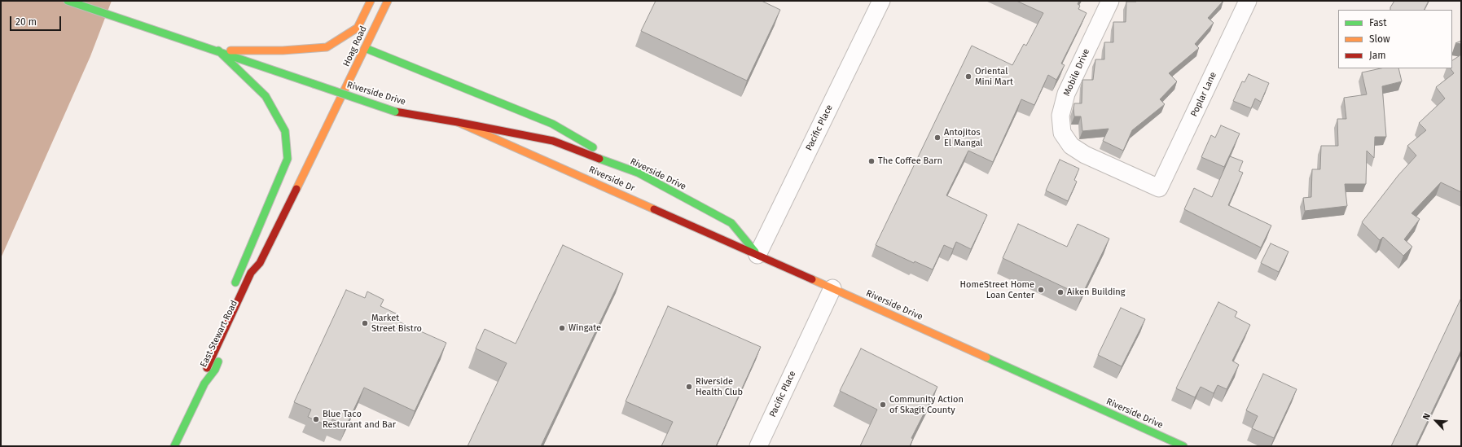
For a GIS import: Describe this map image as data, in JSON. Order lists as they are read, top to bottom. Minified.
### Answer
{"streets":{"main road":["Hoag Road","Riverside Drive","Riverside Dr","East Stewart Road"],"street":["Mobile Drive","Poplar Lane","Pacific Place"]},"crossings":[["Hoag Road","East Stewart Road"],["Mobile Drive","Poplar Lane"],["Riverside Drive","Pacific Place"],["Riverside Drive","Riverside Dr"],["Pacific Place","Riverside Dr"]],"places":["Oriental Mini Mart","Antojitos El Mangal","The Coffee Barn","HomeStreet Home Loan Center","Aiken Building","Market Street Bistro","Wingate","Riverside Health Club","Community Action of Skagit County","Blue Taco Resturant and Bar"],"legend":["Fast","Slow","Jam"],"scale_bar":"20 m","north":"top left"}
